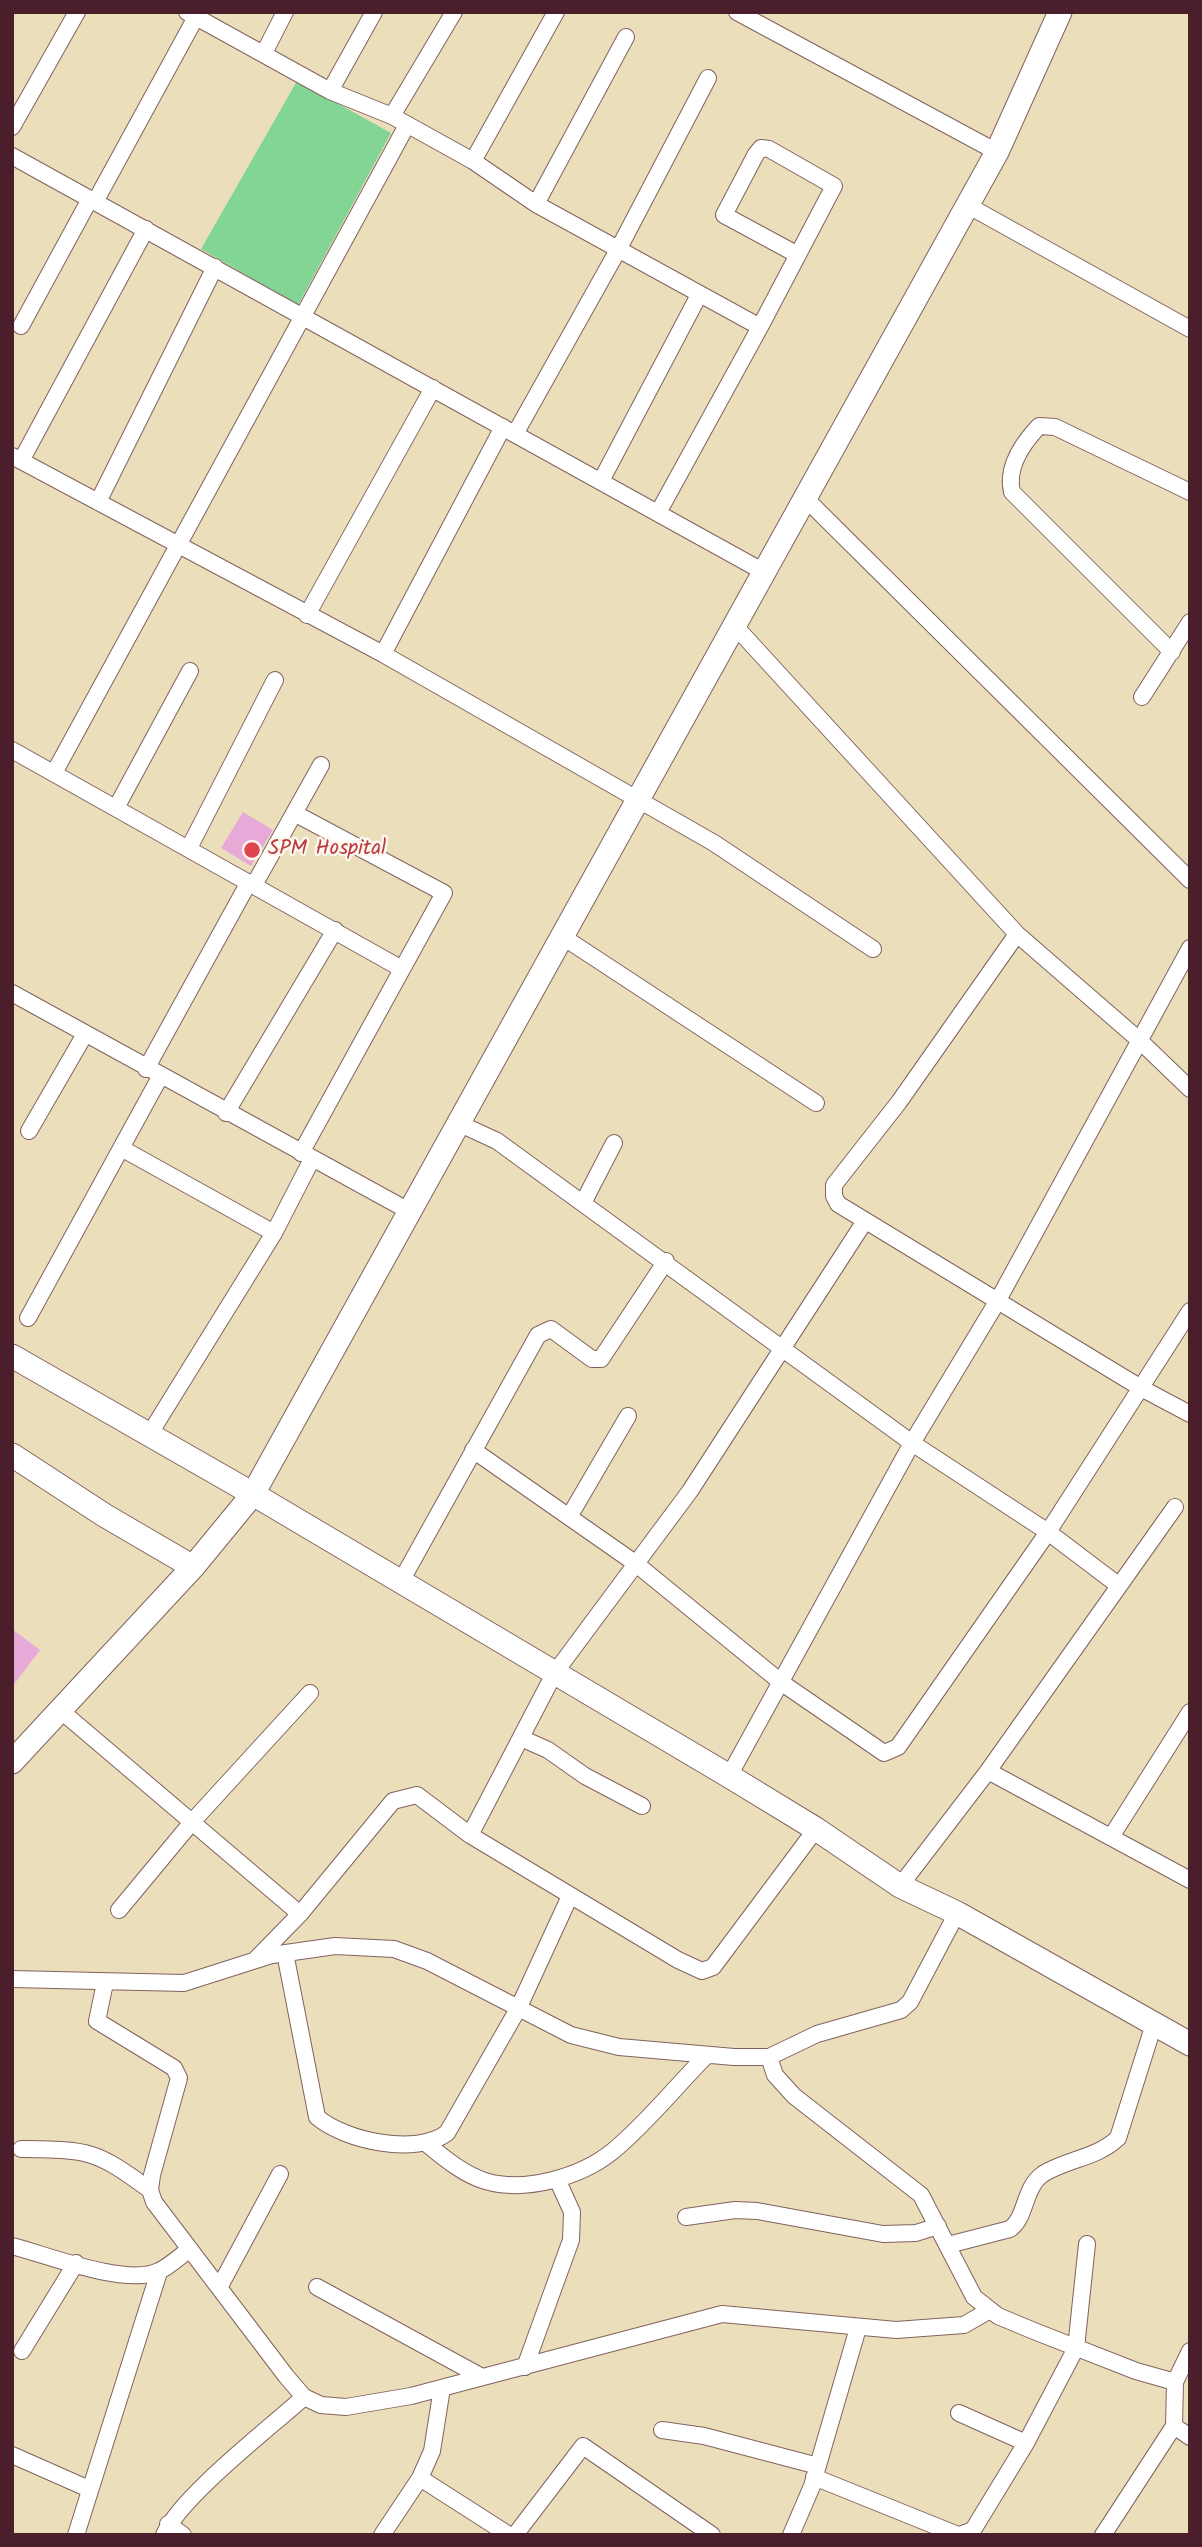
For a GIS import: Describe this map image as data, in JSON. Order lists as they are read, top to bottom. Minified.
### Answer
{"places":["SPM Hospital"]}
